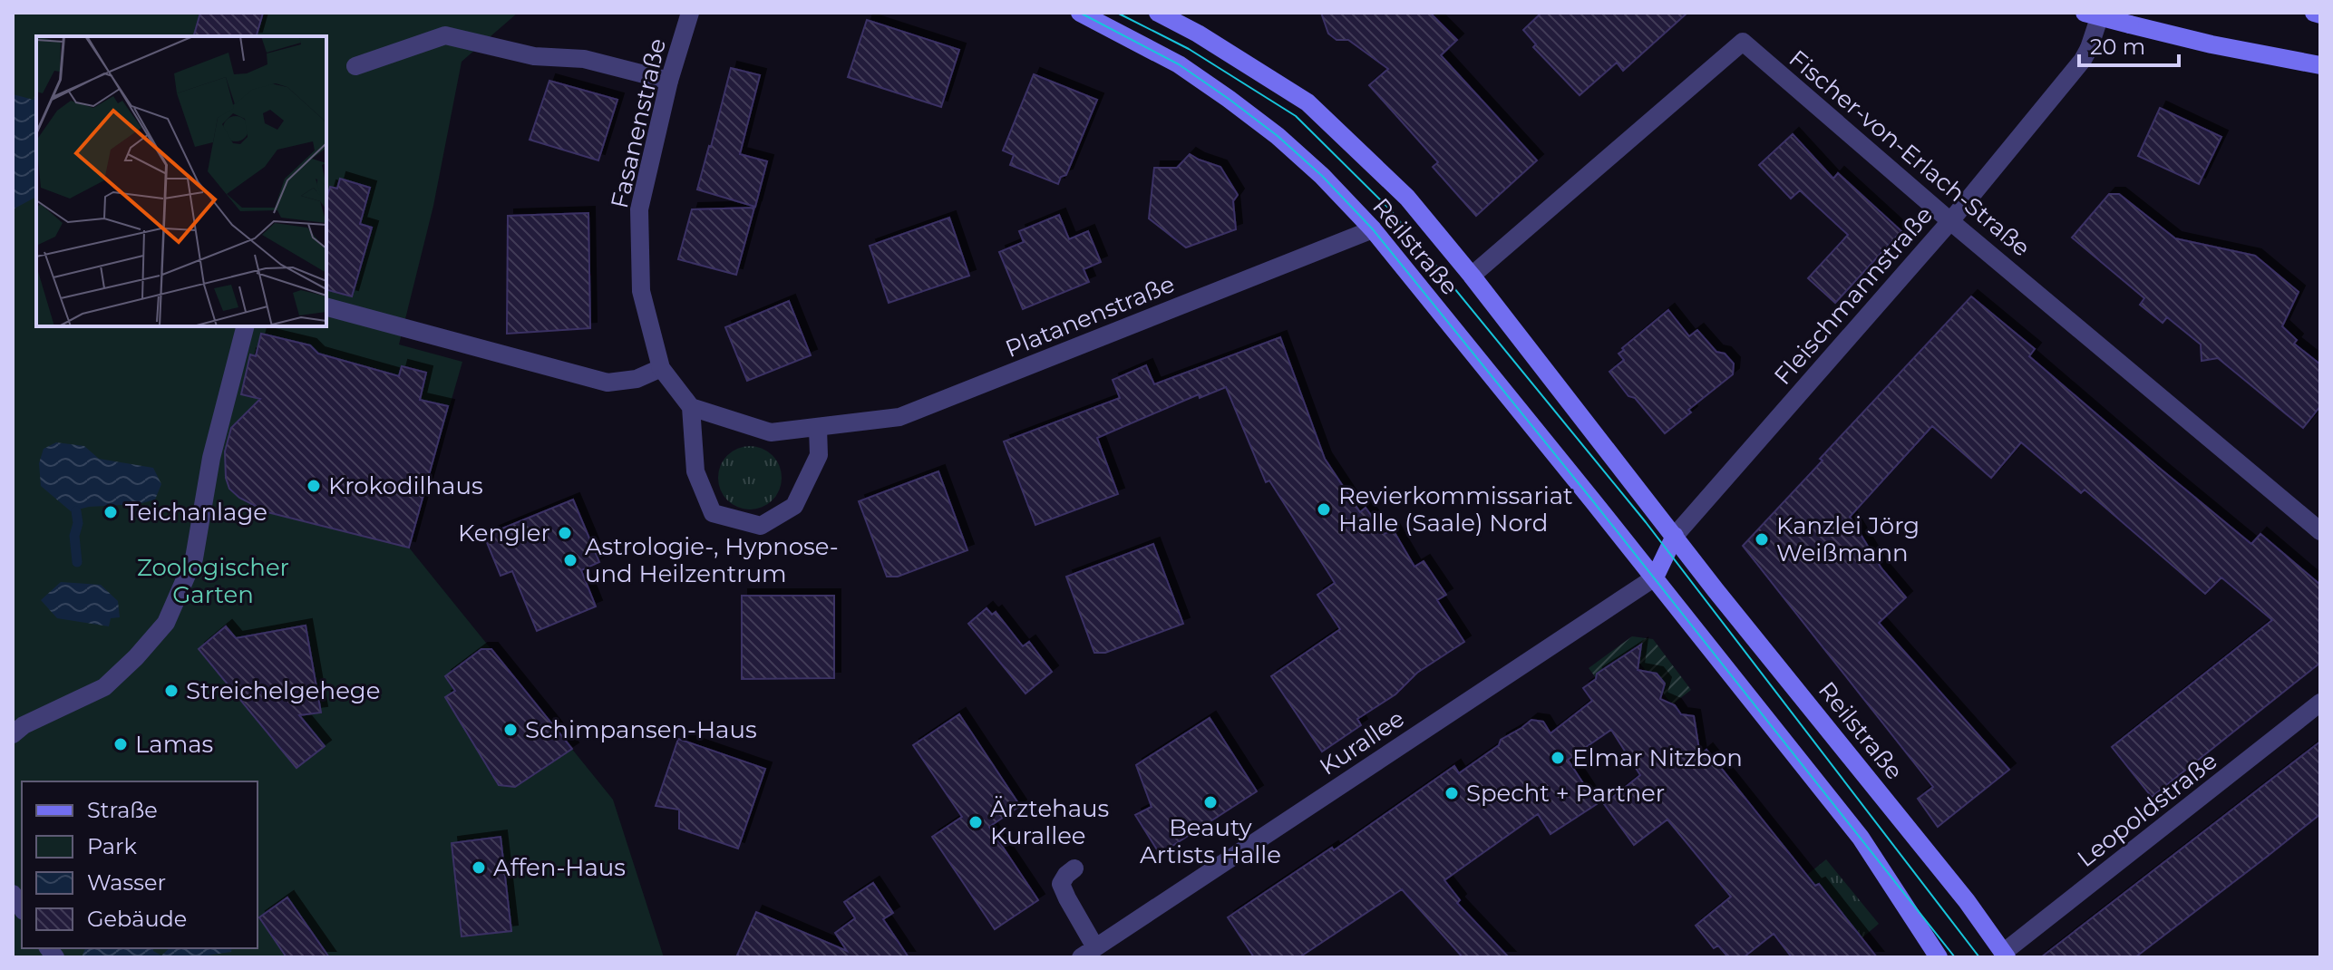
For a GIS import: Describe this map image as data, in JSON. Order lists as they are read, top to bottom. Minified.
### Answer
{"streets":{"street":["Fasanenstraße","Fischer-von-Erlach-Straße","Reilstraße","Fleischmannstraße","Platanenstraße","Kurallee","Leopoldstraße"]},"crossings":[["Fasanenstraße","Platanenstraße"],["Fischer-von-Erlach-Straße","Reilstraße"],["Fischer-von-Erlach-Straße","Fleischmannstraße"],["Reilstraße","Fleischmannstraße"],["Reilstraße","Platanenstraße"],["Reilstraße","Kurallee"],["Reilstraße","Leopoldstraße"]],"parks":["Zoologischer Garten"],"places":["Krokodilhaus","Revierkommissariat Halle (Saale) Nord","Teichanlage","Kengler","Kanzlei Jörg Weißmann","Astrologie-, Hypnose- und Heilzentrum","Streichelgehege","Schimpansen-Haus","Lamas","Elmar Nitzbon","Specht + Partner","Beauty Artists Halle","Ärztehaus Kurallee","Affen-Haus"],"legend":["Straße","Park","Wasser","Gebäude"],"scale_bar":"20 m"}
